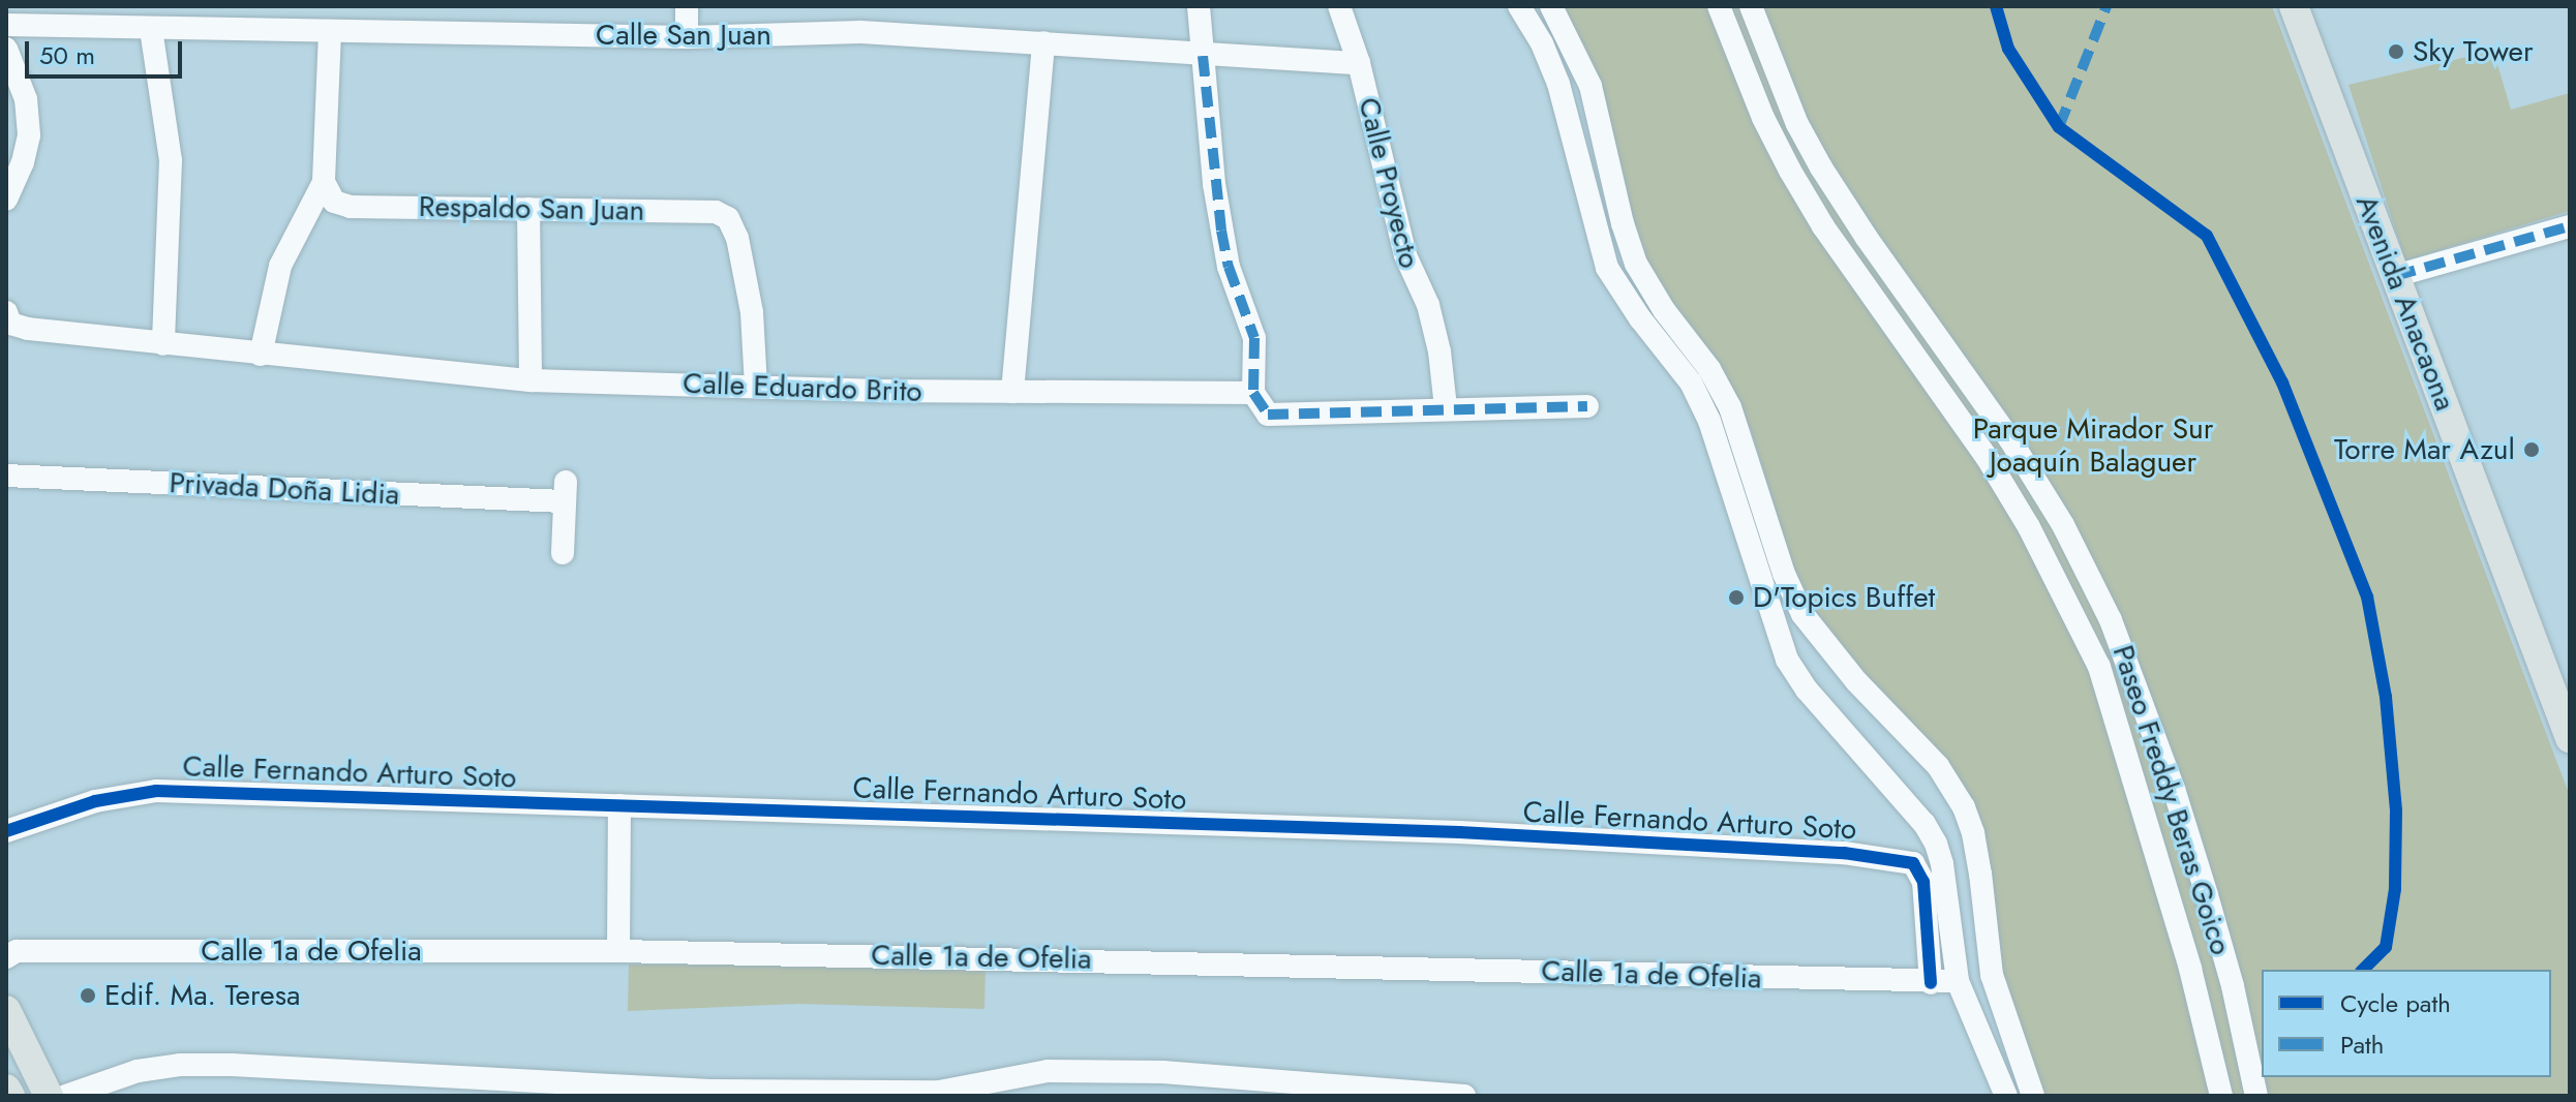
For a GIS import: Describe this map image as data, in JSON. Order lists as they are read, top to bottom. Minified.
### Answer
{"streets":{"main road":["Avenida Anacaona"],"street":["Calle San Juan","Calle Proyecto","Respaldo San Juan","Calle Eduardo Brito","Privada Doña Lidia","Calle Fernando Arturo Soto","Paseo Freddy Beras Goico","Calle 1a de Ofelia"]},"crossings":[["Calle San Juan","Calle Proyecto"],["Respaldo San Juan","Calle Eduardo Brito"],["Calle Fernando Arturo Soto","Calle 1a de Ofelia"]],"parks":["Parque Mirador Sur Joaquín Balaguer"],"places":["Sky Tower","Torre Mar Azul","D'Topics Buffet","Edif. Ma. Teresa"],"legend":["Cycle path","Path"],"scale_bar":"50 m"}
